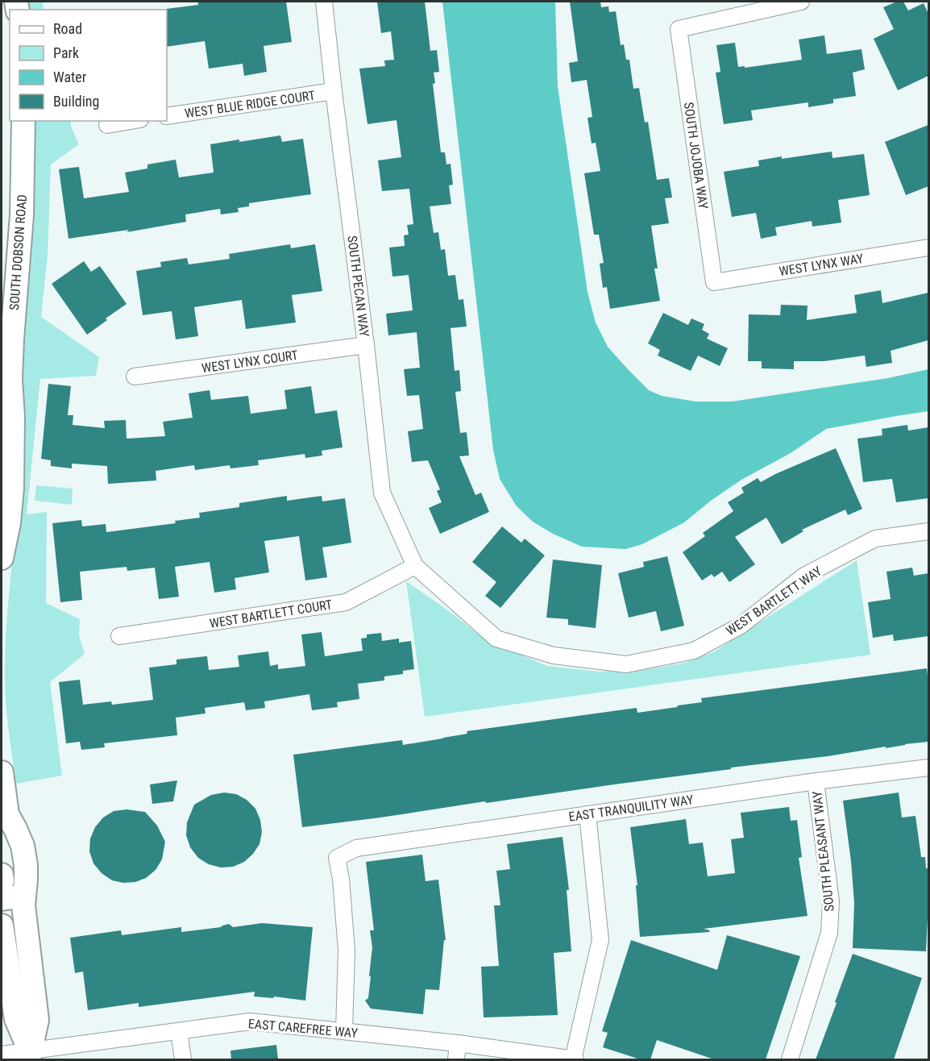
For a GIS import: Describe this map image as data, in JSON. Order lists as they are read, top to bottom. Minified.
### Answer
{"streets":{"street":["WEST BLUE RIDGE COURT","SOUTH JOJOBA WAY","SOUTH DOBSON ROAD","WEST LYNX WAY","SOUTH PECAN WAY","WEST LYNX COURT","WEST BARTLETT WAY","WEST BARTLETT COURT","EAST TRANQUILITY WAY","SOUTH PLEASANT WAY","EAST CAREFREE WAY"]},"crossings":[["WEST BLUE RIDGE COURT","SOUTH PECAN WAY"],["SOUTH JOJOBA WAY","WEST LYNX WAY"],["SOUTH PECAN WAY","WEST LYNX COURT"],["SOUTH PECAN WAY","WEST BARTLETT WAY"],["SOUTH PECAN WAY","WEST BARTLETT COURT"],["WEST BARTLETT WAY","WEST BARTLETT COURT"],["EAST TRANQUILITY WAY","SOUTH PLEASANT WAY"],["EAST TRANQUILITY WAY","EAST CAREFREE WAY"]],"legend":["Road","Park","Water","Building"]}
